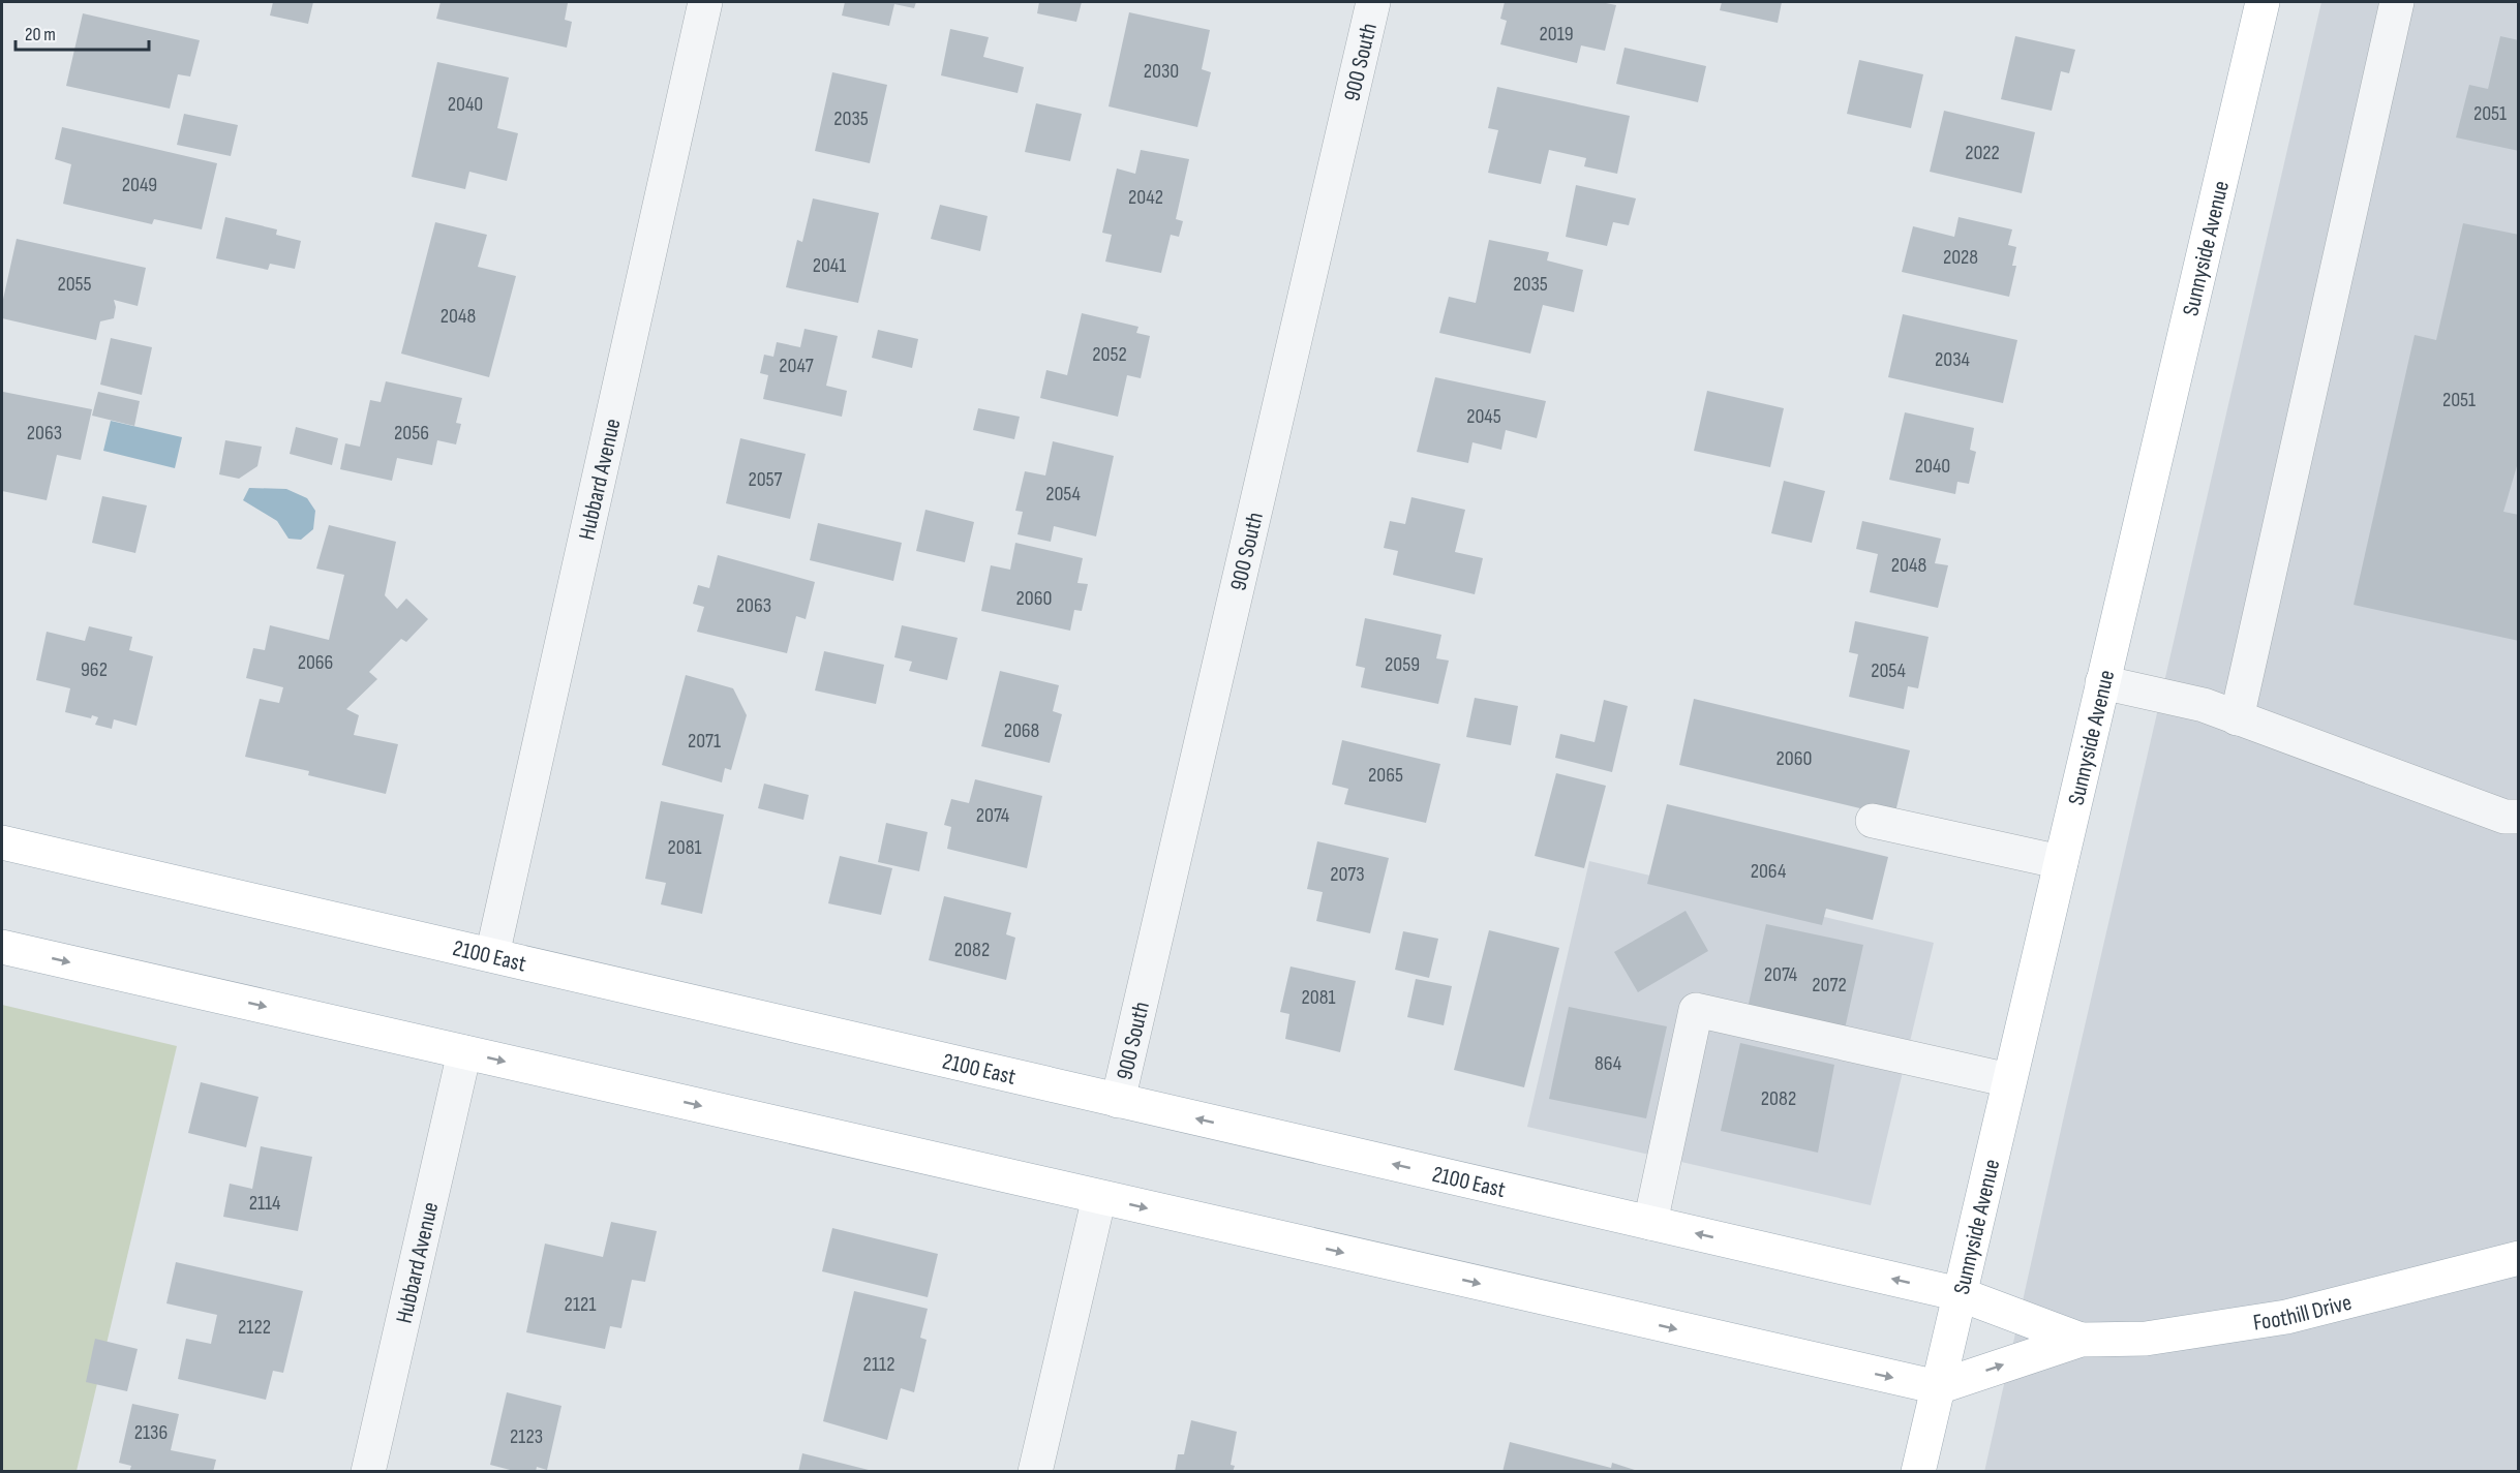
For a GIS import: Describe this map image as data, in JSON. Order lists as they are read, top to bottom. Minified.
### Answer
{"streets":{"main road":["Sunnyside Avenue","2100 East","Foothill Drive"],"street":["900 South","Hubbard Avenue"]},"crossings":[["900 South","2100 East"],["Sunnyside Avenue","2100 East"],["Sunnyside Avenue","Foothill Drive"],["Hubbard Avenue","2100 East"],["2100 East","Foothill Drive"]],"house_numbers":["2019","2030","2040","2051","2035","2022","2049","2042","2028","2041","2055","2035","2048","2052","2034","2047","2051","2045","2063","2056","2040","2057","2054","2048","2060","2063","2066","2059","962","2054","2068","2071","2060","2065","2074","2081","2064","2073","2082","2074","2072","2081","864","2082","2114","2121","2122","2112","2136","2123"],"scale_bar":"20 m"}
